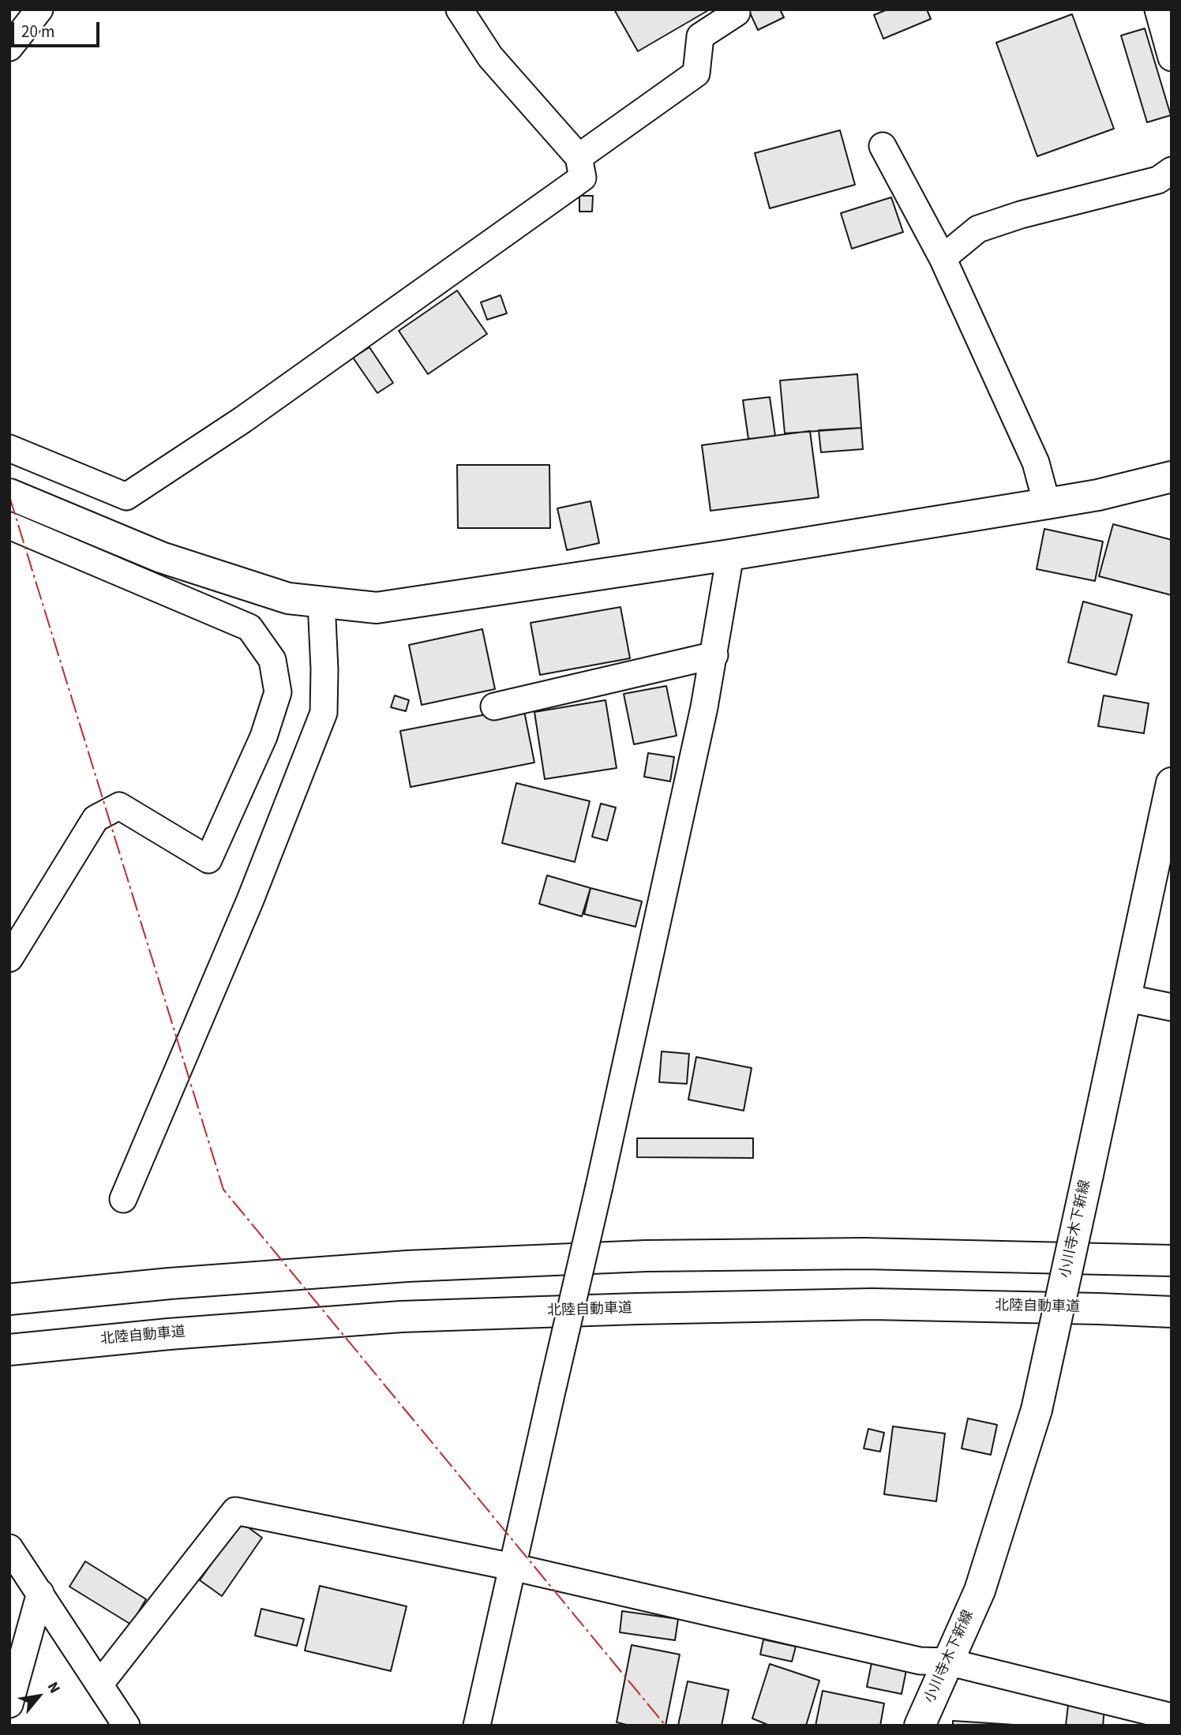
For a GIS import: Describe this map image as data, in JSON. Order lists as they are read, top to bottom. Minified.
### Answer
{"streets":{"main road":["小川寺木下新線","北陸自動車道"]},"scale_bar":"20 m","north":"top right"}
